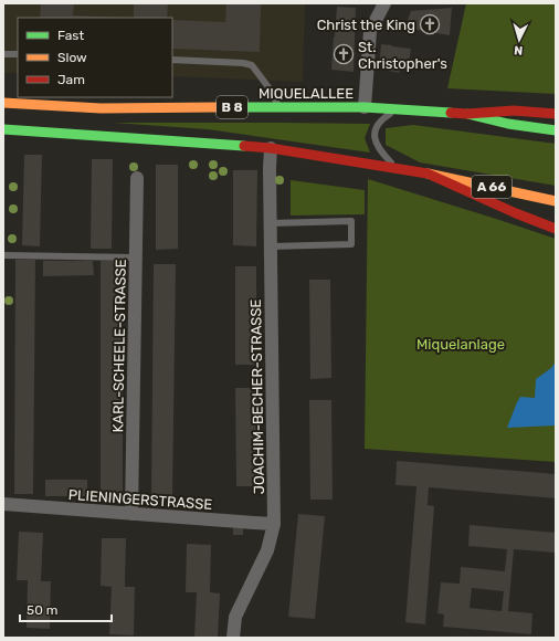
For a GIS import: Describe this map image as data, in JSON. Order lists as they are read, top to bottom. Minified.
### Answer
{"streets":{"main road":["MIQUELALLEE","B 8","A 66"],"street":["KARL-SCHEELE-STRASSE","JOACHIM-BECHER-STRASSE","PLIENINGERSTRASSE"]},"crossings":[["KARL-SCHEELE-STRASSE","PLIENINGERSTRASSE"],["JOACHIM-BECHER-STRASSE","PLIENINGERSTRASSE"]],"parks":["Miquelanlage"],"places":{"church":["Christ the King","St. Christopher's"]},"legend":["Fast","Slow","Jam"],"scale_bar":"50 m","north":"bottom"}
